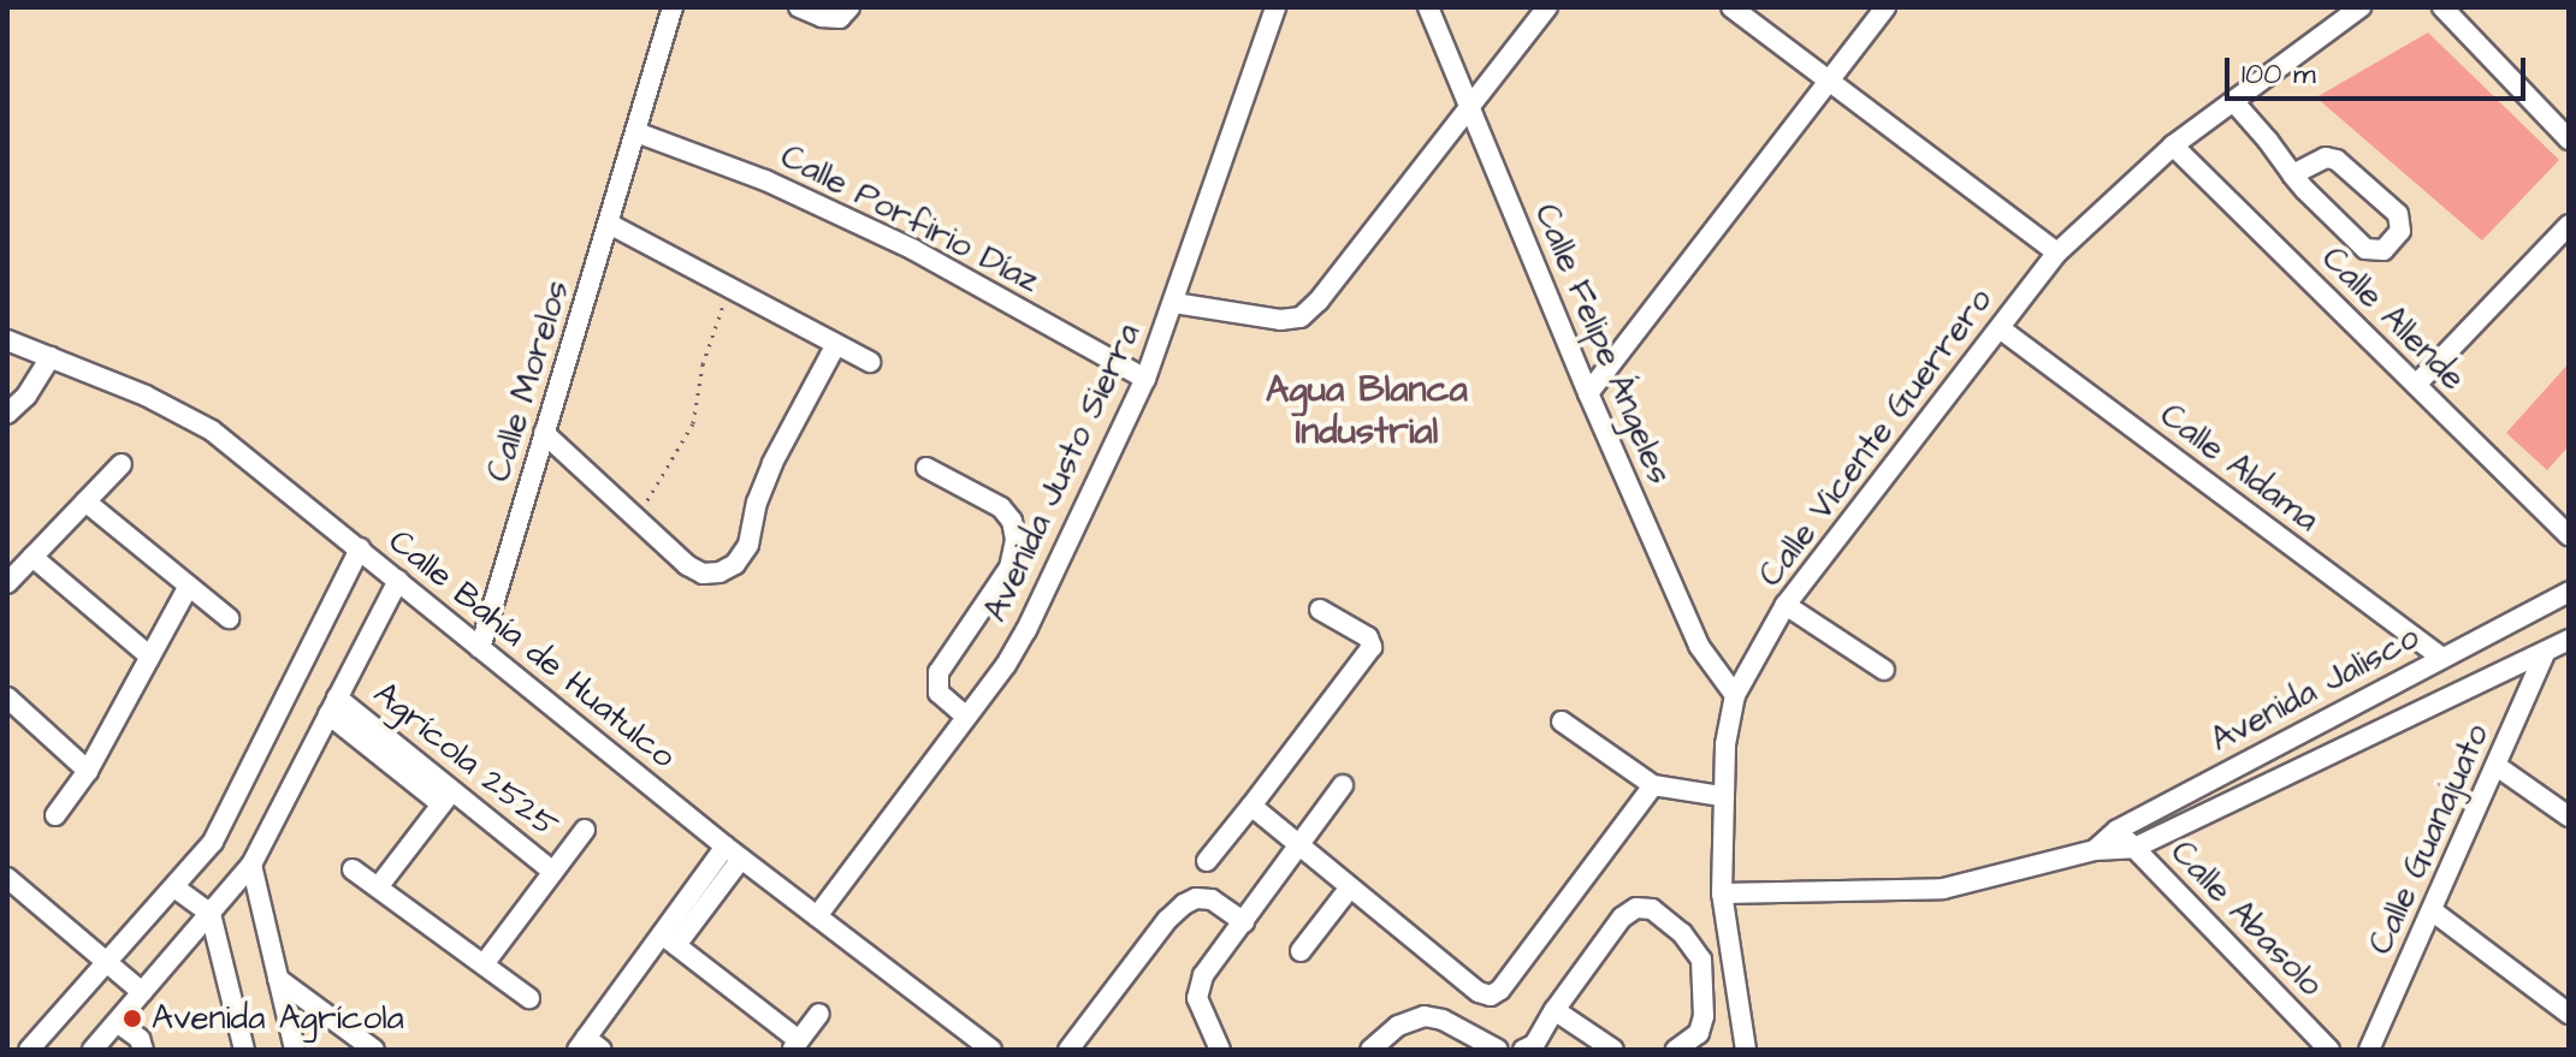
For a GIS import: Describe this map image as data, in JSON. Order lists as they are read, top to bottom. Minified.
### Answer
{"streets":{"street":["Calle Porfirio Díaz","Calle Allende","Calle Felipe Ángeles","Calle Morelos","Calle Vicente Guerrero","Calle Aldama","Avenida Justo Sierra","Calle Bahía de Huatulco","Avenida Jalisco","Agrícola 2525","Calle Guanajuato","Calle Abasolo"]},"crossings":[["Calle Porfirio Díaz","Calle Morelos"],["Calle Porfirio Díaz","Avenida Justo Sierra"],["Calle Allende","Calle Vicente Guerrero"],["Calle Felipe Ángeles","Calle Vicente Guerrero"],["Calle Morelos","Calle Bahía de Huatulco"],["Calle Vicente Guerrero","Calle Aldama"],["Calle Vicente Guerrero","Avenida Jalisco"],["Calle Aldama","Avenida Jalisco"],["Avenida Justo Sierra","Calle Bahía de Huatulco"],["Avenida Jalisco","Calle Guanajuato"],["Avenida Jalisco","Calle Abasolo"]],"districts":["Agua Blanca Industrial"],"places":["Avenida Agrícola"],"scale_bar":"100 m"}
